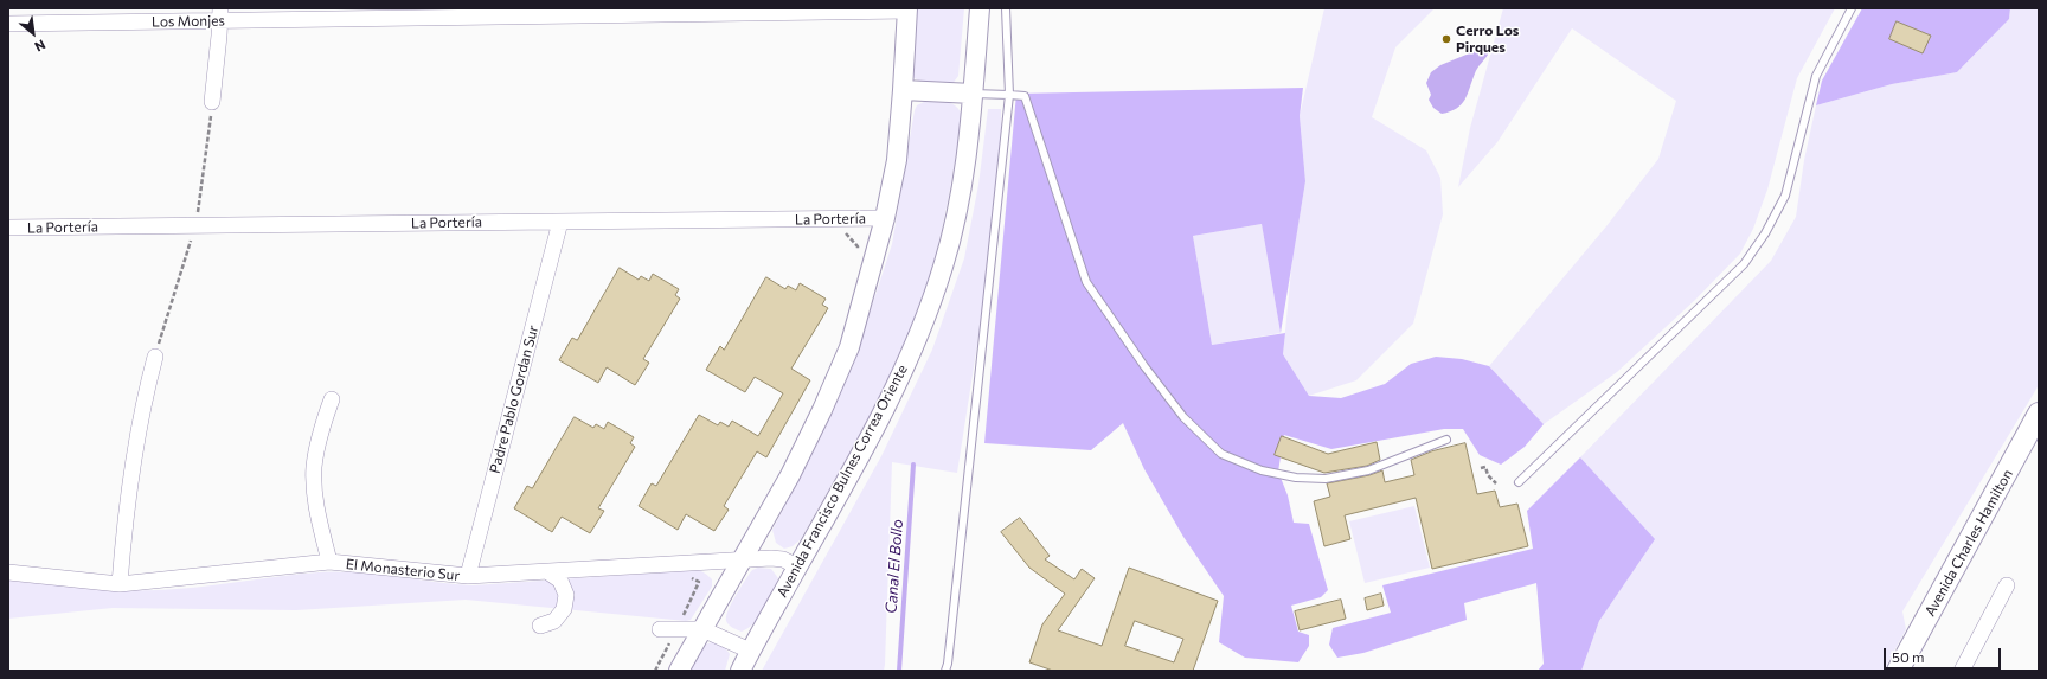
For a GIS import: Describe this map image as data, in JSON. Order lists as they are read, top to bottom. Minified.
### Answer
{"streets":{"main road":["Avenida Charles Hamilton"],"street":["Los Monjes","La Portería","Padre Pablo Gordan Sur","Avenida Francisco Bulnes Correa Oriente","El Monasterio Sur"]},"crossings":[["La Portería","Padre Pablo Gordan Sur"],["Padre Pablo Gordan Sur","El Monasterio Sur"],["Avenida Francisco Bulnes Correa Oriente","El Monasterio Sur"]],"water":["Canal El Bollo"],"places":["Cerro Los Pirques"],"scale_bar":"50 m","north":"bottom right"}
